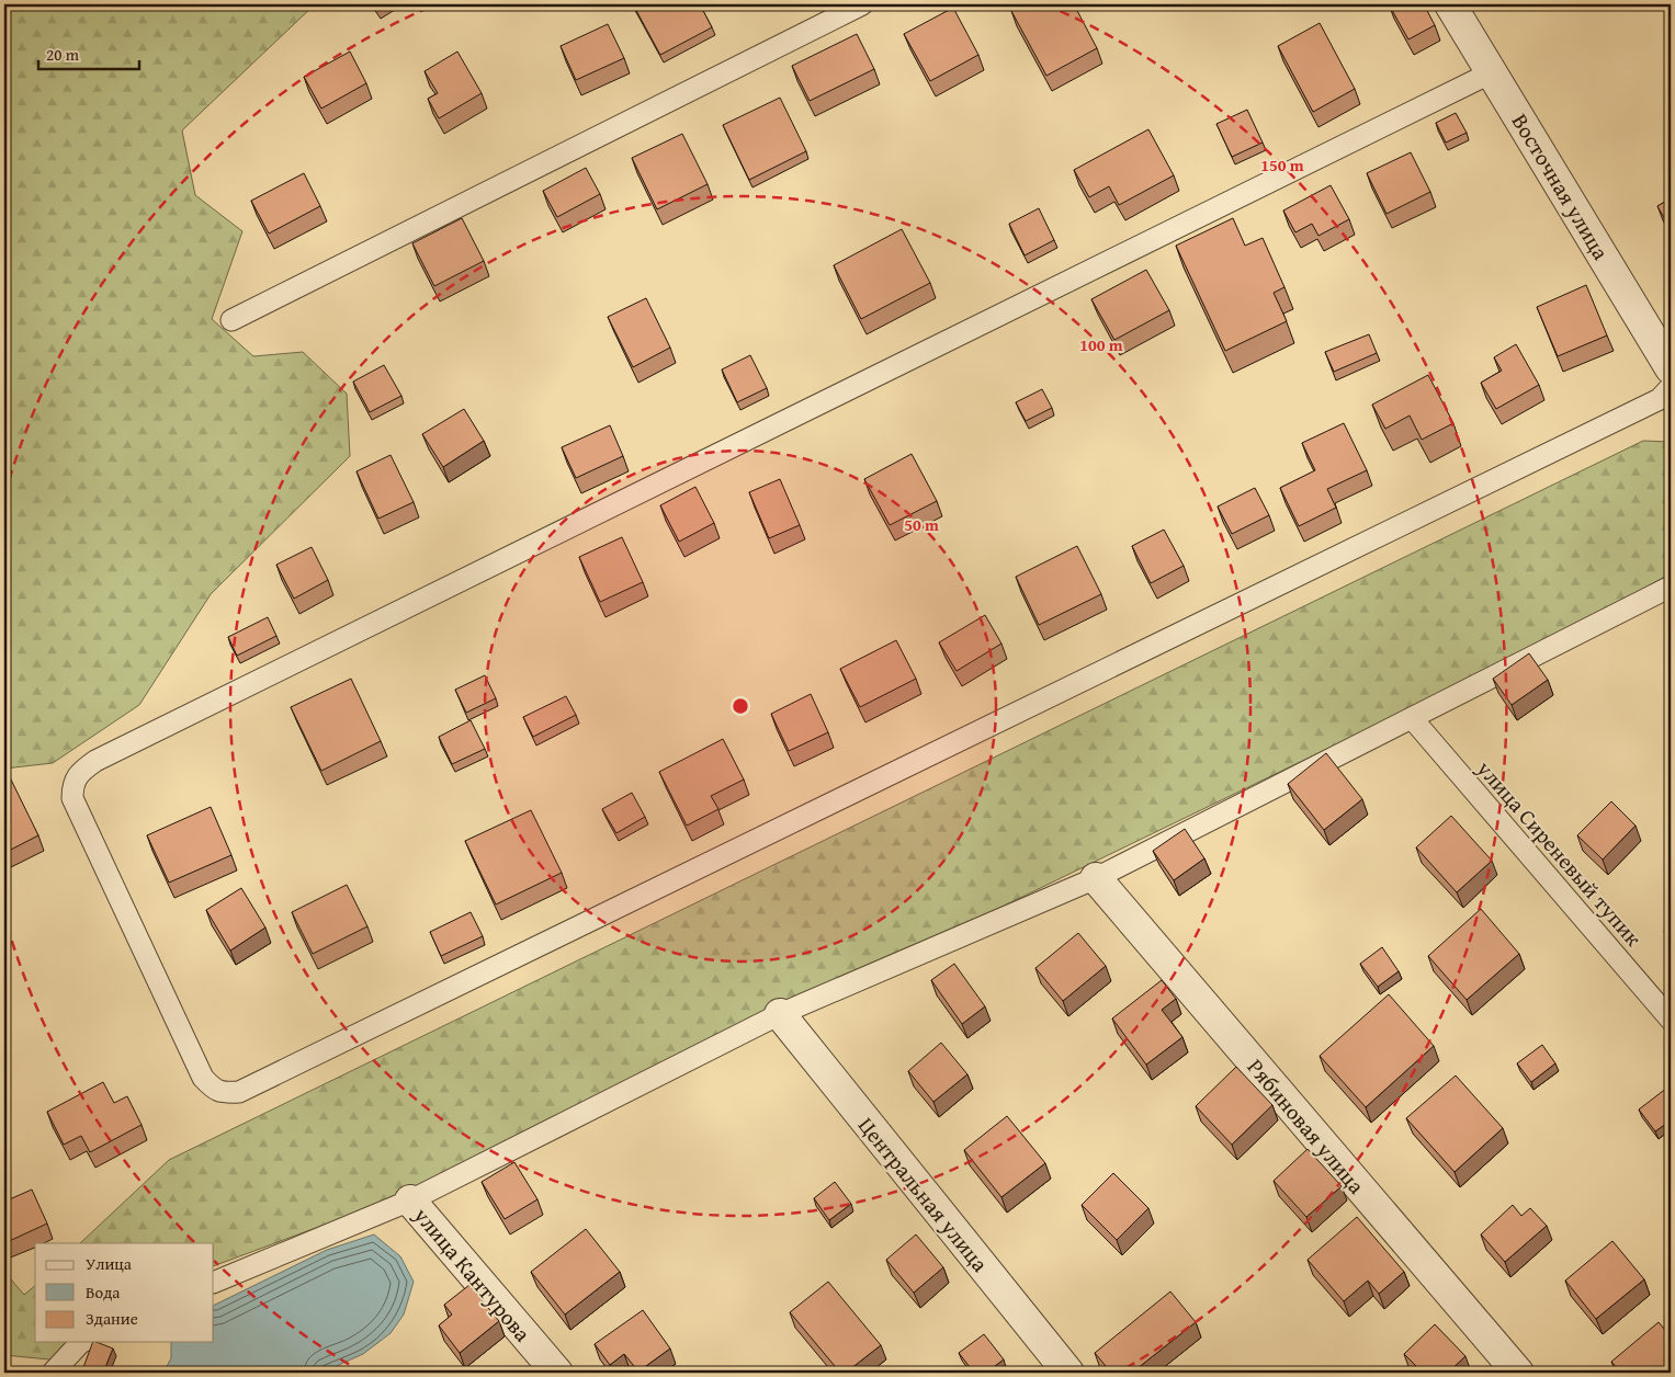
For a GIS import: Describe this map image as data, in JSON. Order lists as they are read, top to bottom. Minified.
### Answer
{"streets":{"street":["Восточная улица","Рябиновая улица","Центральная улица","улица Кантурова"],"lane":["улица Сиреневый тупик"]},"legend":["Улица","Вода","Здание"],"scale_bar":"20 m","rings":["150 m","100 m","50 m"]}
